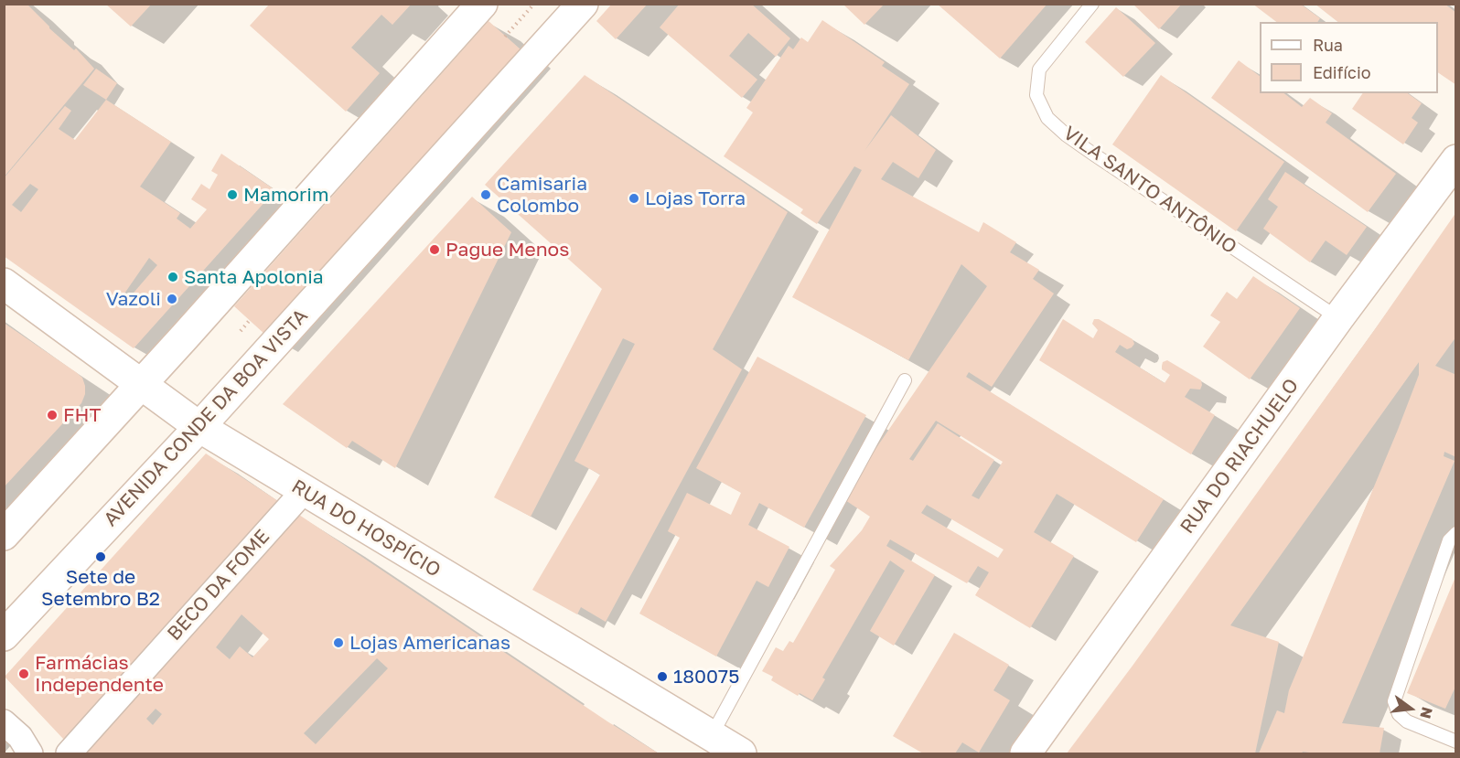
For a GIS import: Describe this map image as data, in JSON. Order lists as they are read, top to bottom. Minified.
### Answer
{"streets":{"main road":["AVENIDA CONDE DA BOA VISTA","RUA DO RIACHUELO","RUA DO HOSPÍCIO"],"street":["BECO DA FOME"],"lane":["VILA SANTO ANTÔNIO"]},"crossings":[["VILA SANTO ANTÔNIO","RUA DO RIACHUELO"],["AVENIDA CONDE DA BOA VISTA","RUA DO HOSPÍCIO"],["RUA DO HOSPÍCIO","BECO DA FOME"]],"places":["Mamorim","Camisaria Colombo","Lojas Torra","Pague Menos","Santa Apolonia","Vazoli","FHT","Sete de Setembro B2","Lojas Americanas","Farmácias Independente","180075"],"legend":["Rua","Edifício"],"north":"right"}
